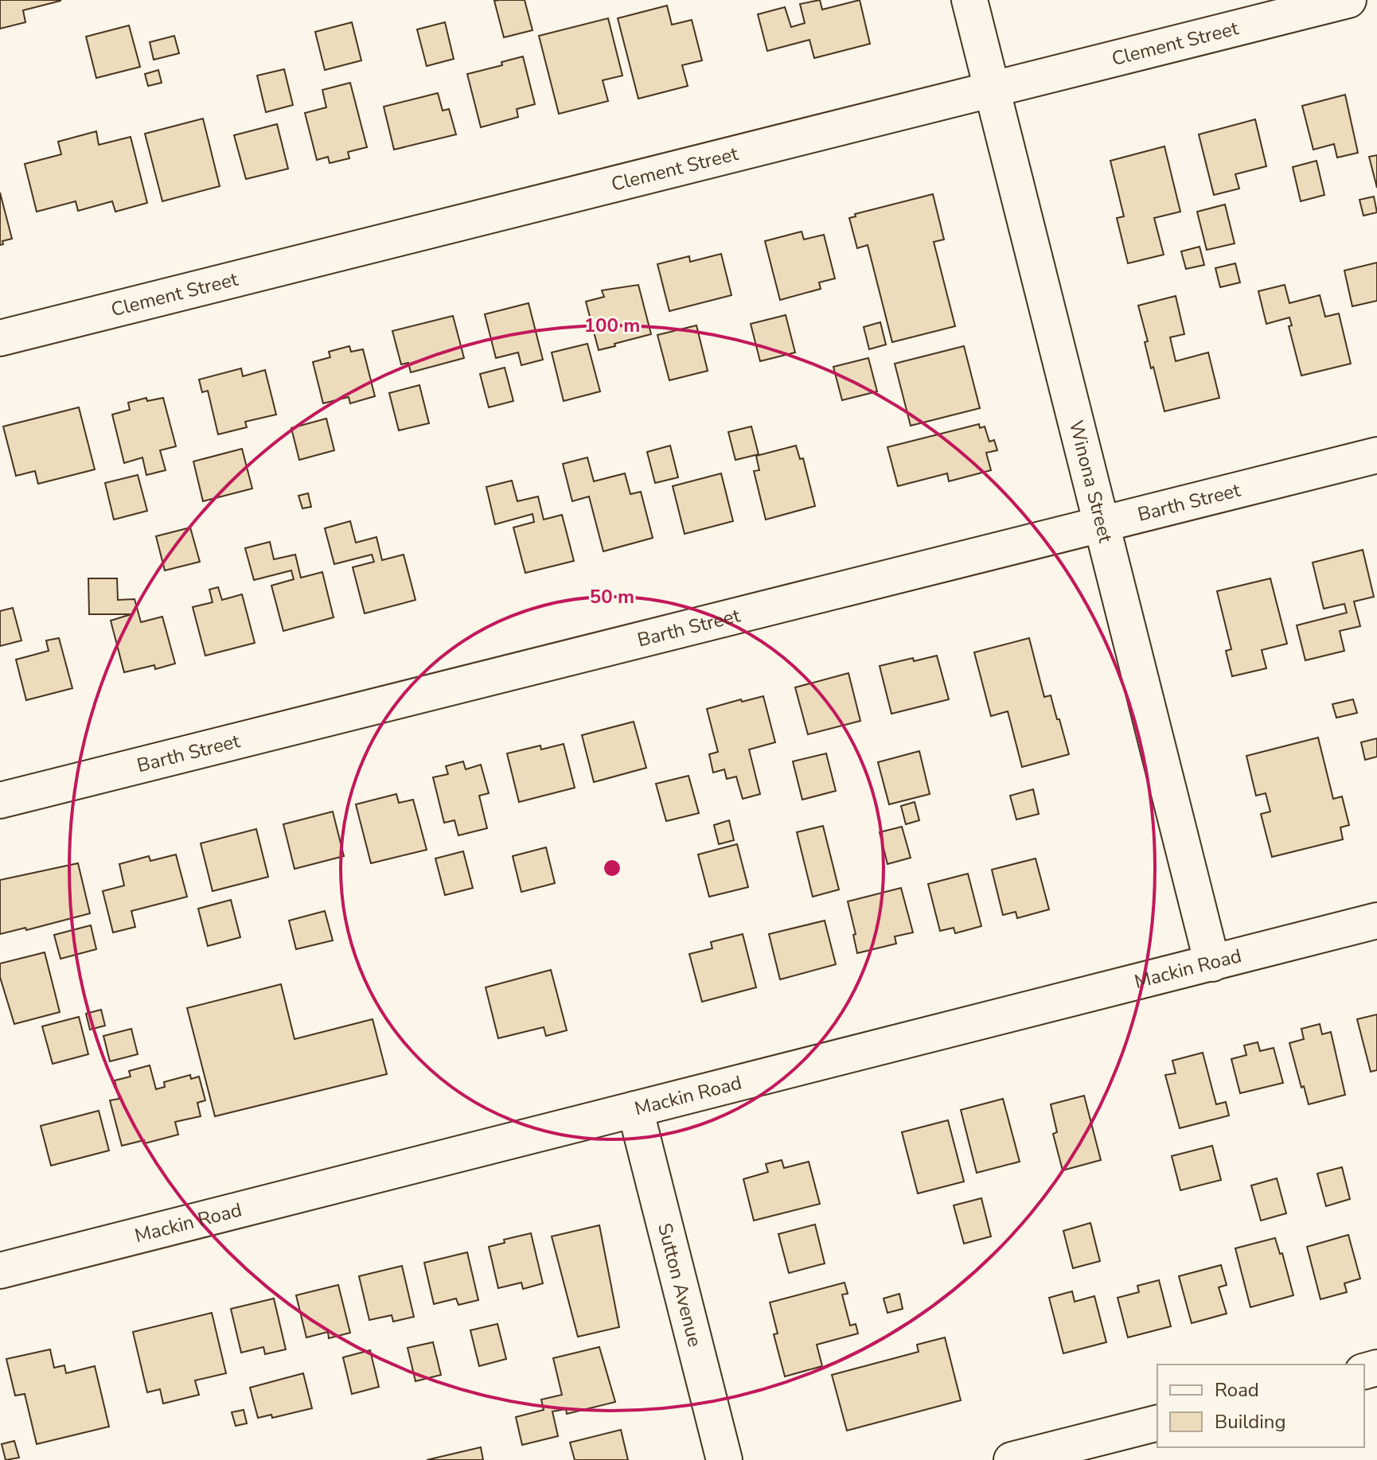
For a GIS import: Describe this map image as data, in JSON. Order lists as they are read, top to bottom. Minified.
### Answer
{"streets":{"street":["Clement Street","Winona Street","Barth Street","Mackin Road","Sutton Avenue"]},"crossings":[["Clement Street","Winona Street"],["Winona Street","Barth Street"],["Winona Street","Mackin Road"],["Mackin Road","Sutton Avenue"]],"legend":["Road","Building"],"rings":["100 m","50 m"]}
